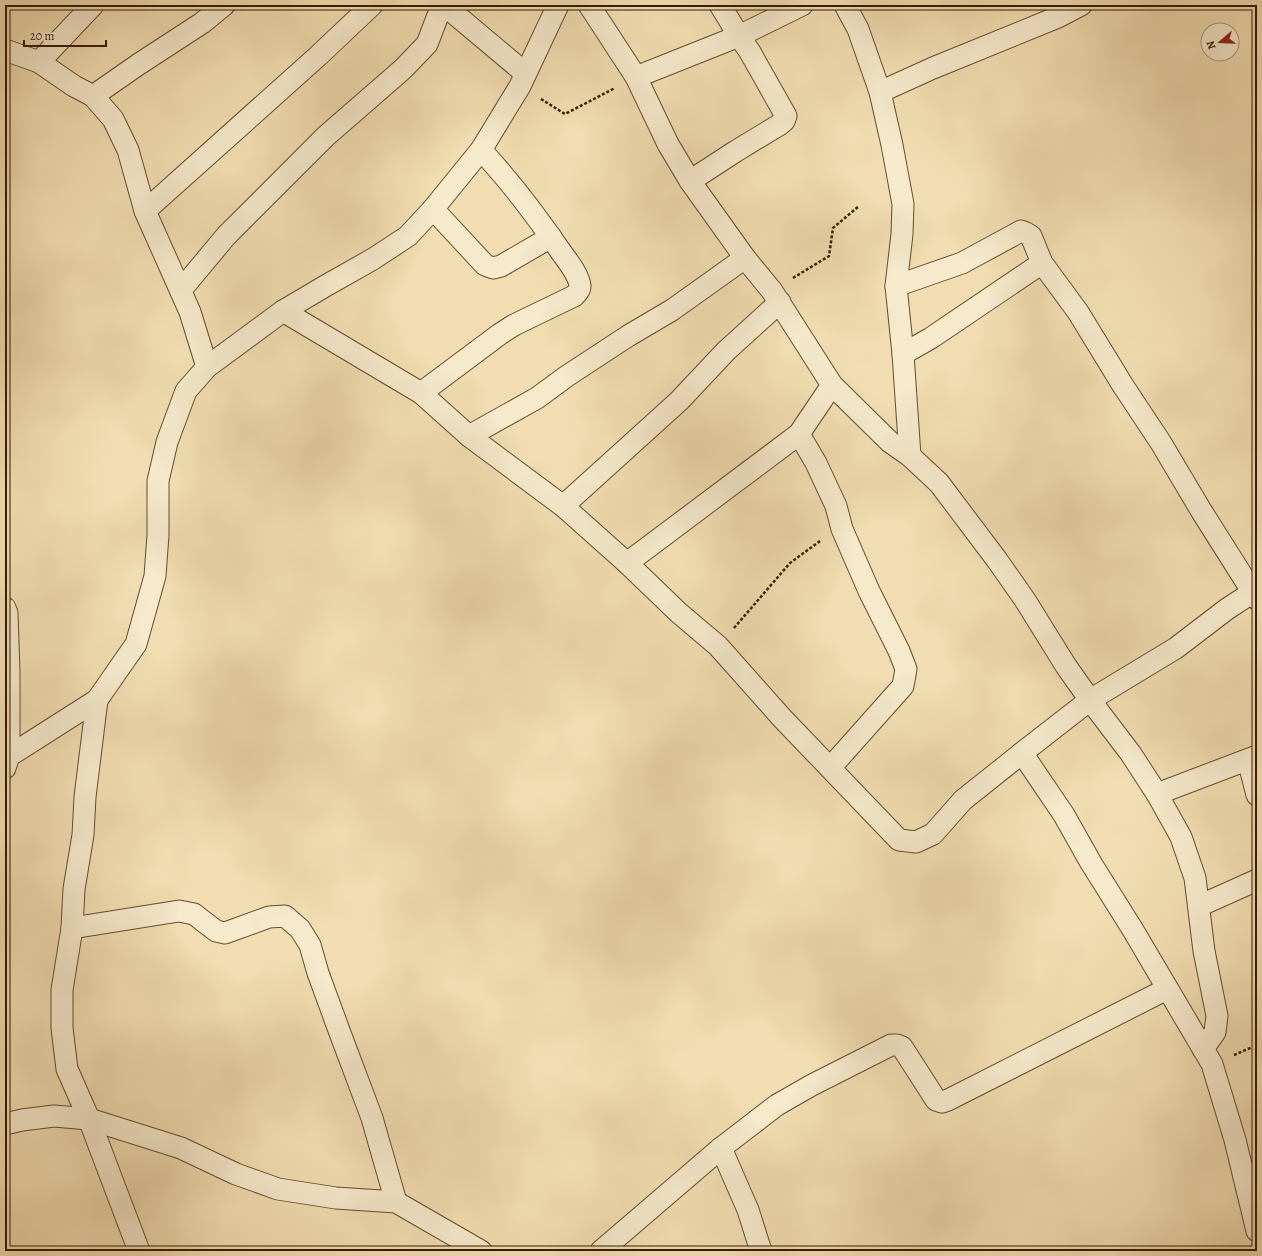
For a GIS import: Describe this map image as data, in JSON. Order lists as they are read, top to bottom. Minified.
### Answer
{"scale_bar":"20 m","north":"left"}
